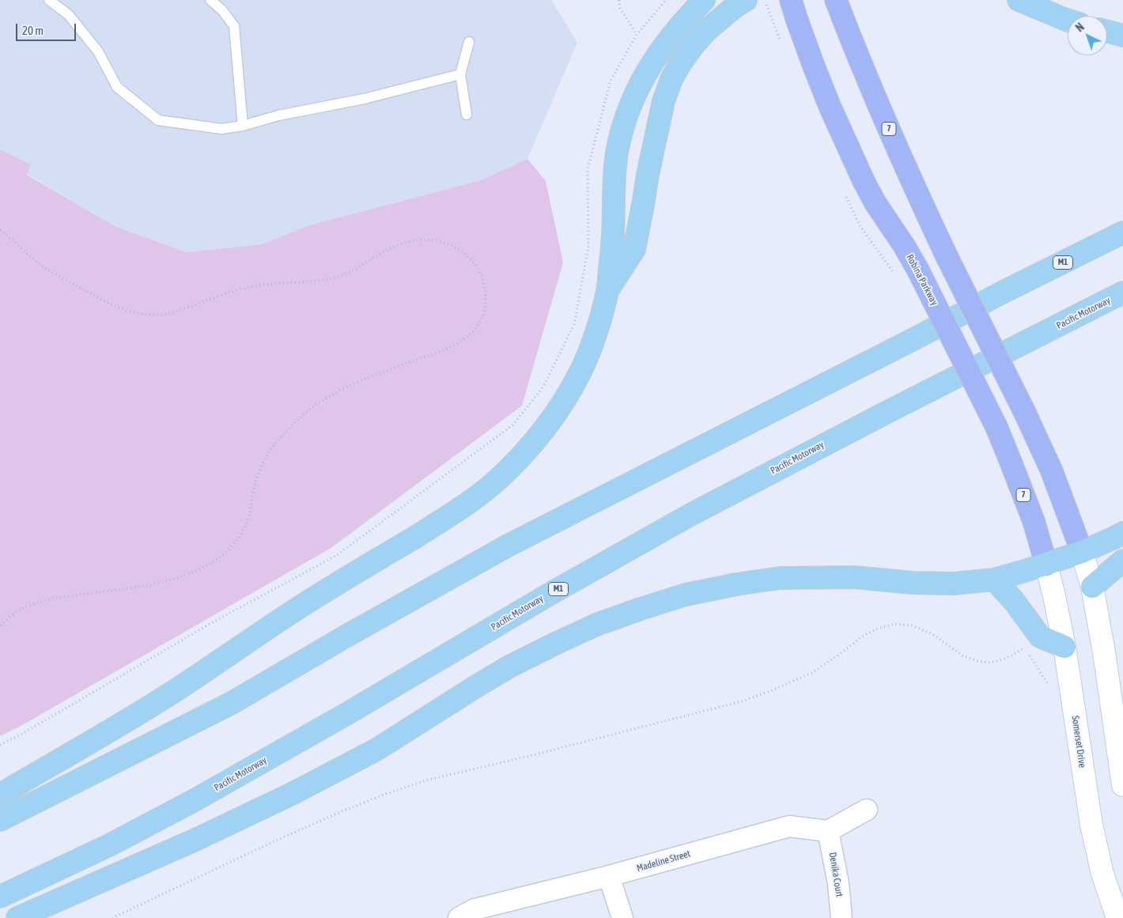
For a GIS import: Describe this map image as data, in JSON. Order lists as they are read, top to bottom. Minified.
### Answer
{"streets":{"highway":["M1","Pacific Motorway"],"main road":["7","Robina Parkway","Somerset Drive"],"street":["Madeline Street","Denika Court"]},"crossings":[["Robina Parkway","Somerset Drive"],["Madeline Street","Denika Court"]],"scale_bar":"20 m","north":"top left"}
